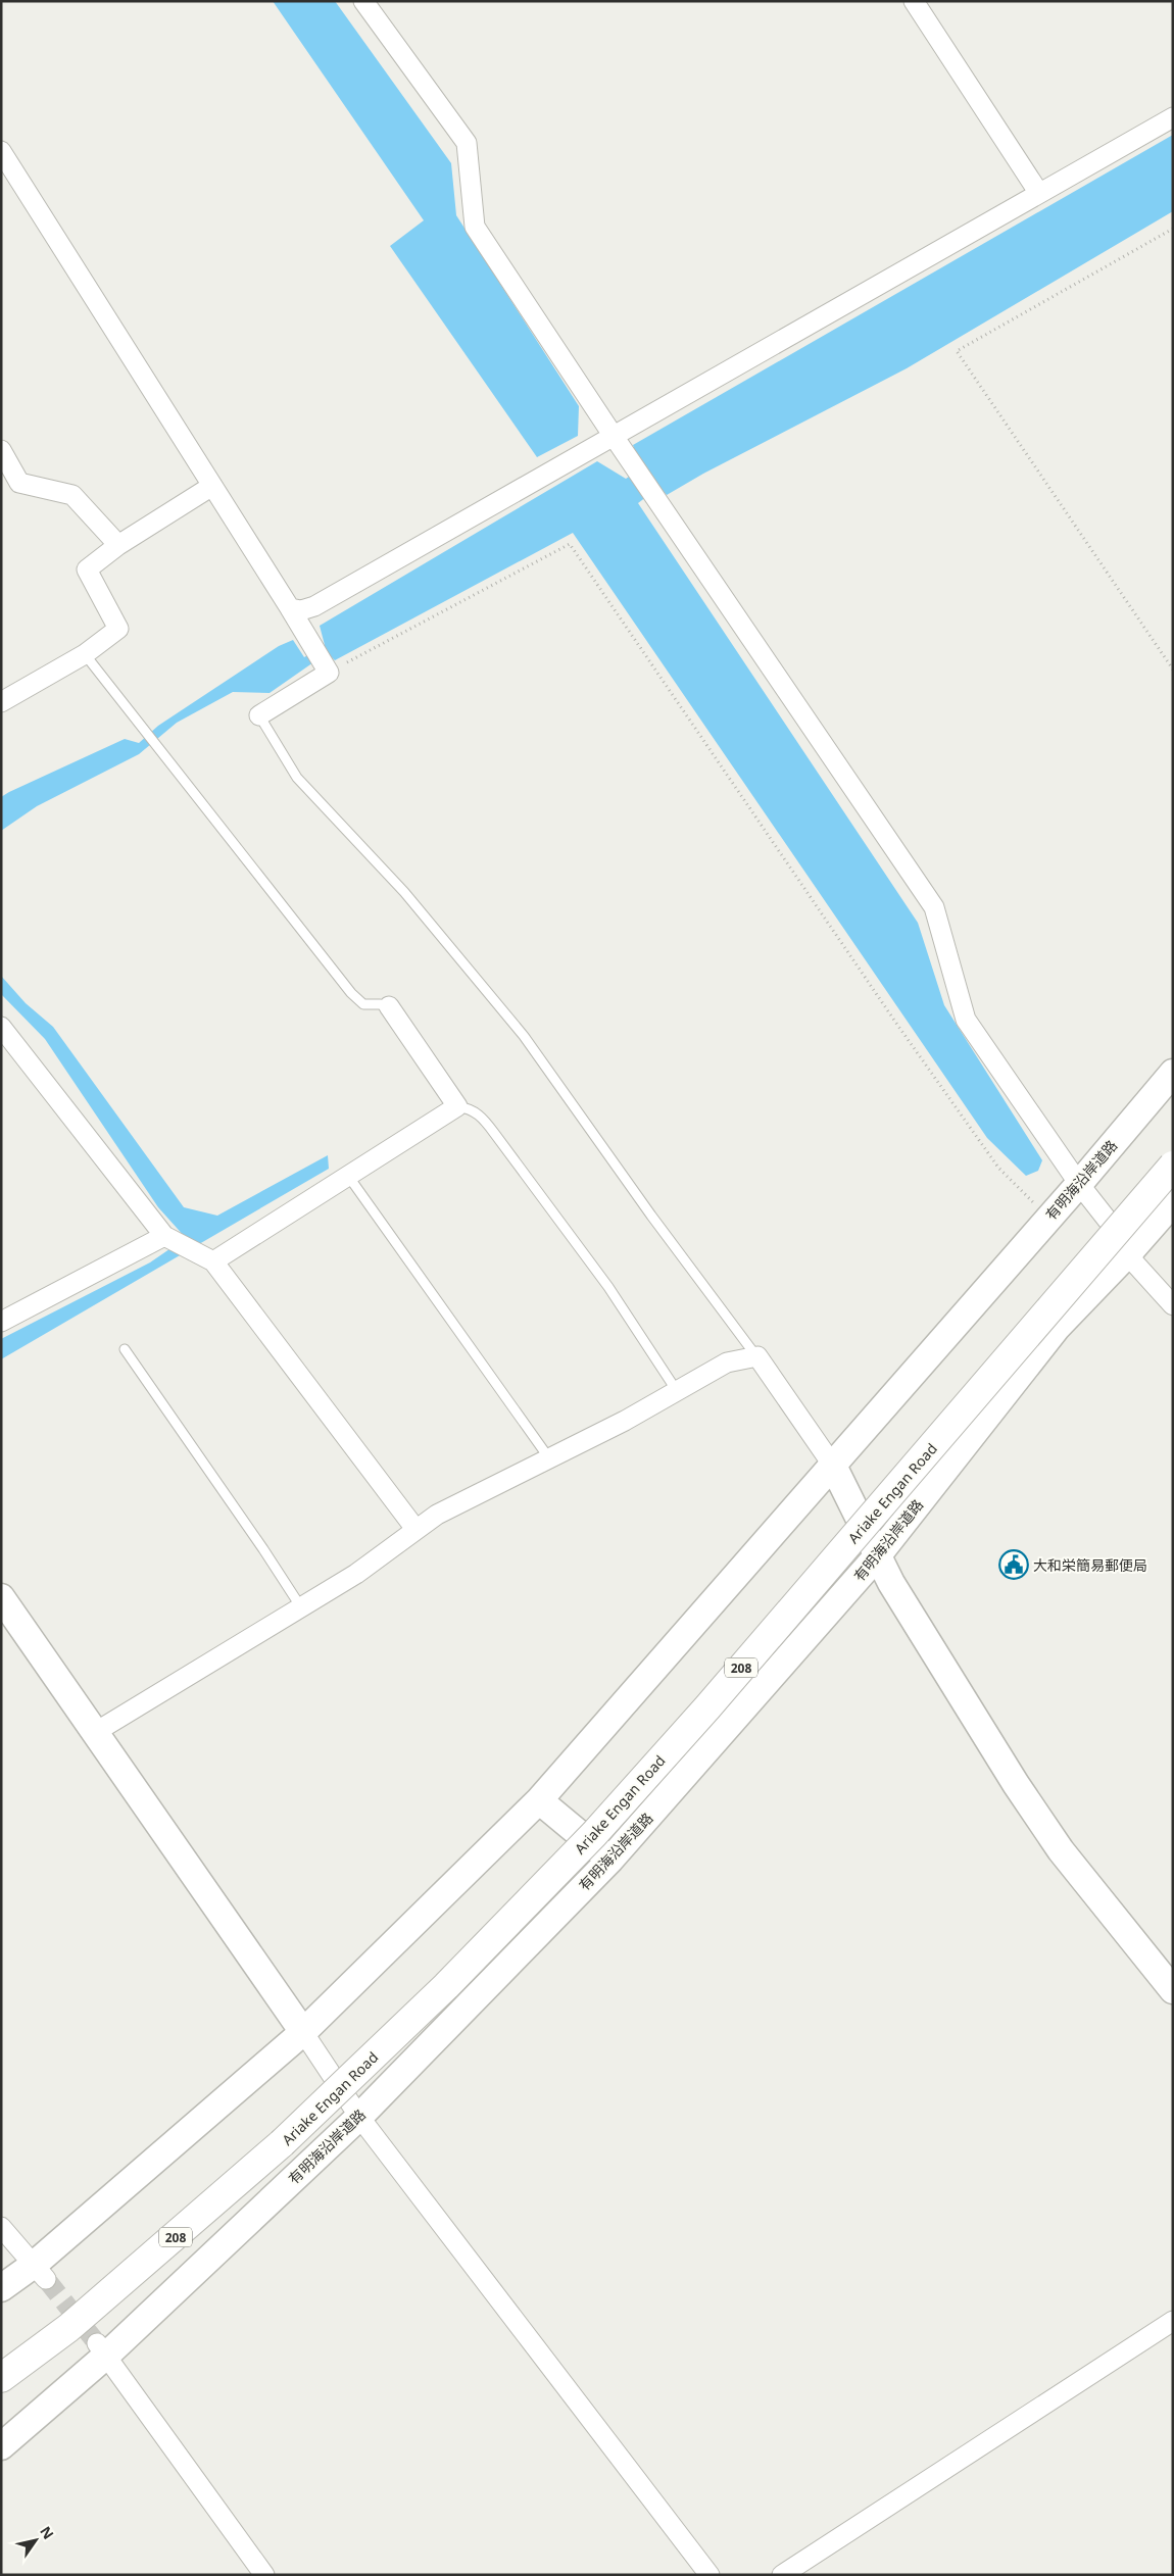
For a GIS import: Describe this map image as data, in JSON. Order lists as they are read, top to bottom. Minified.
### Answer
{"streets":{"highway":["Ariake Engan Road","208"],"main road":["有明海沿岸道路"]},"places":{"public building":["大和栄簡易郵便局"]},"north":"top right"}
